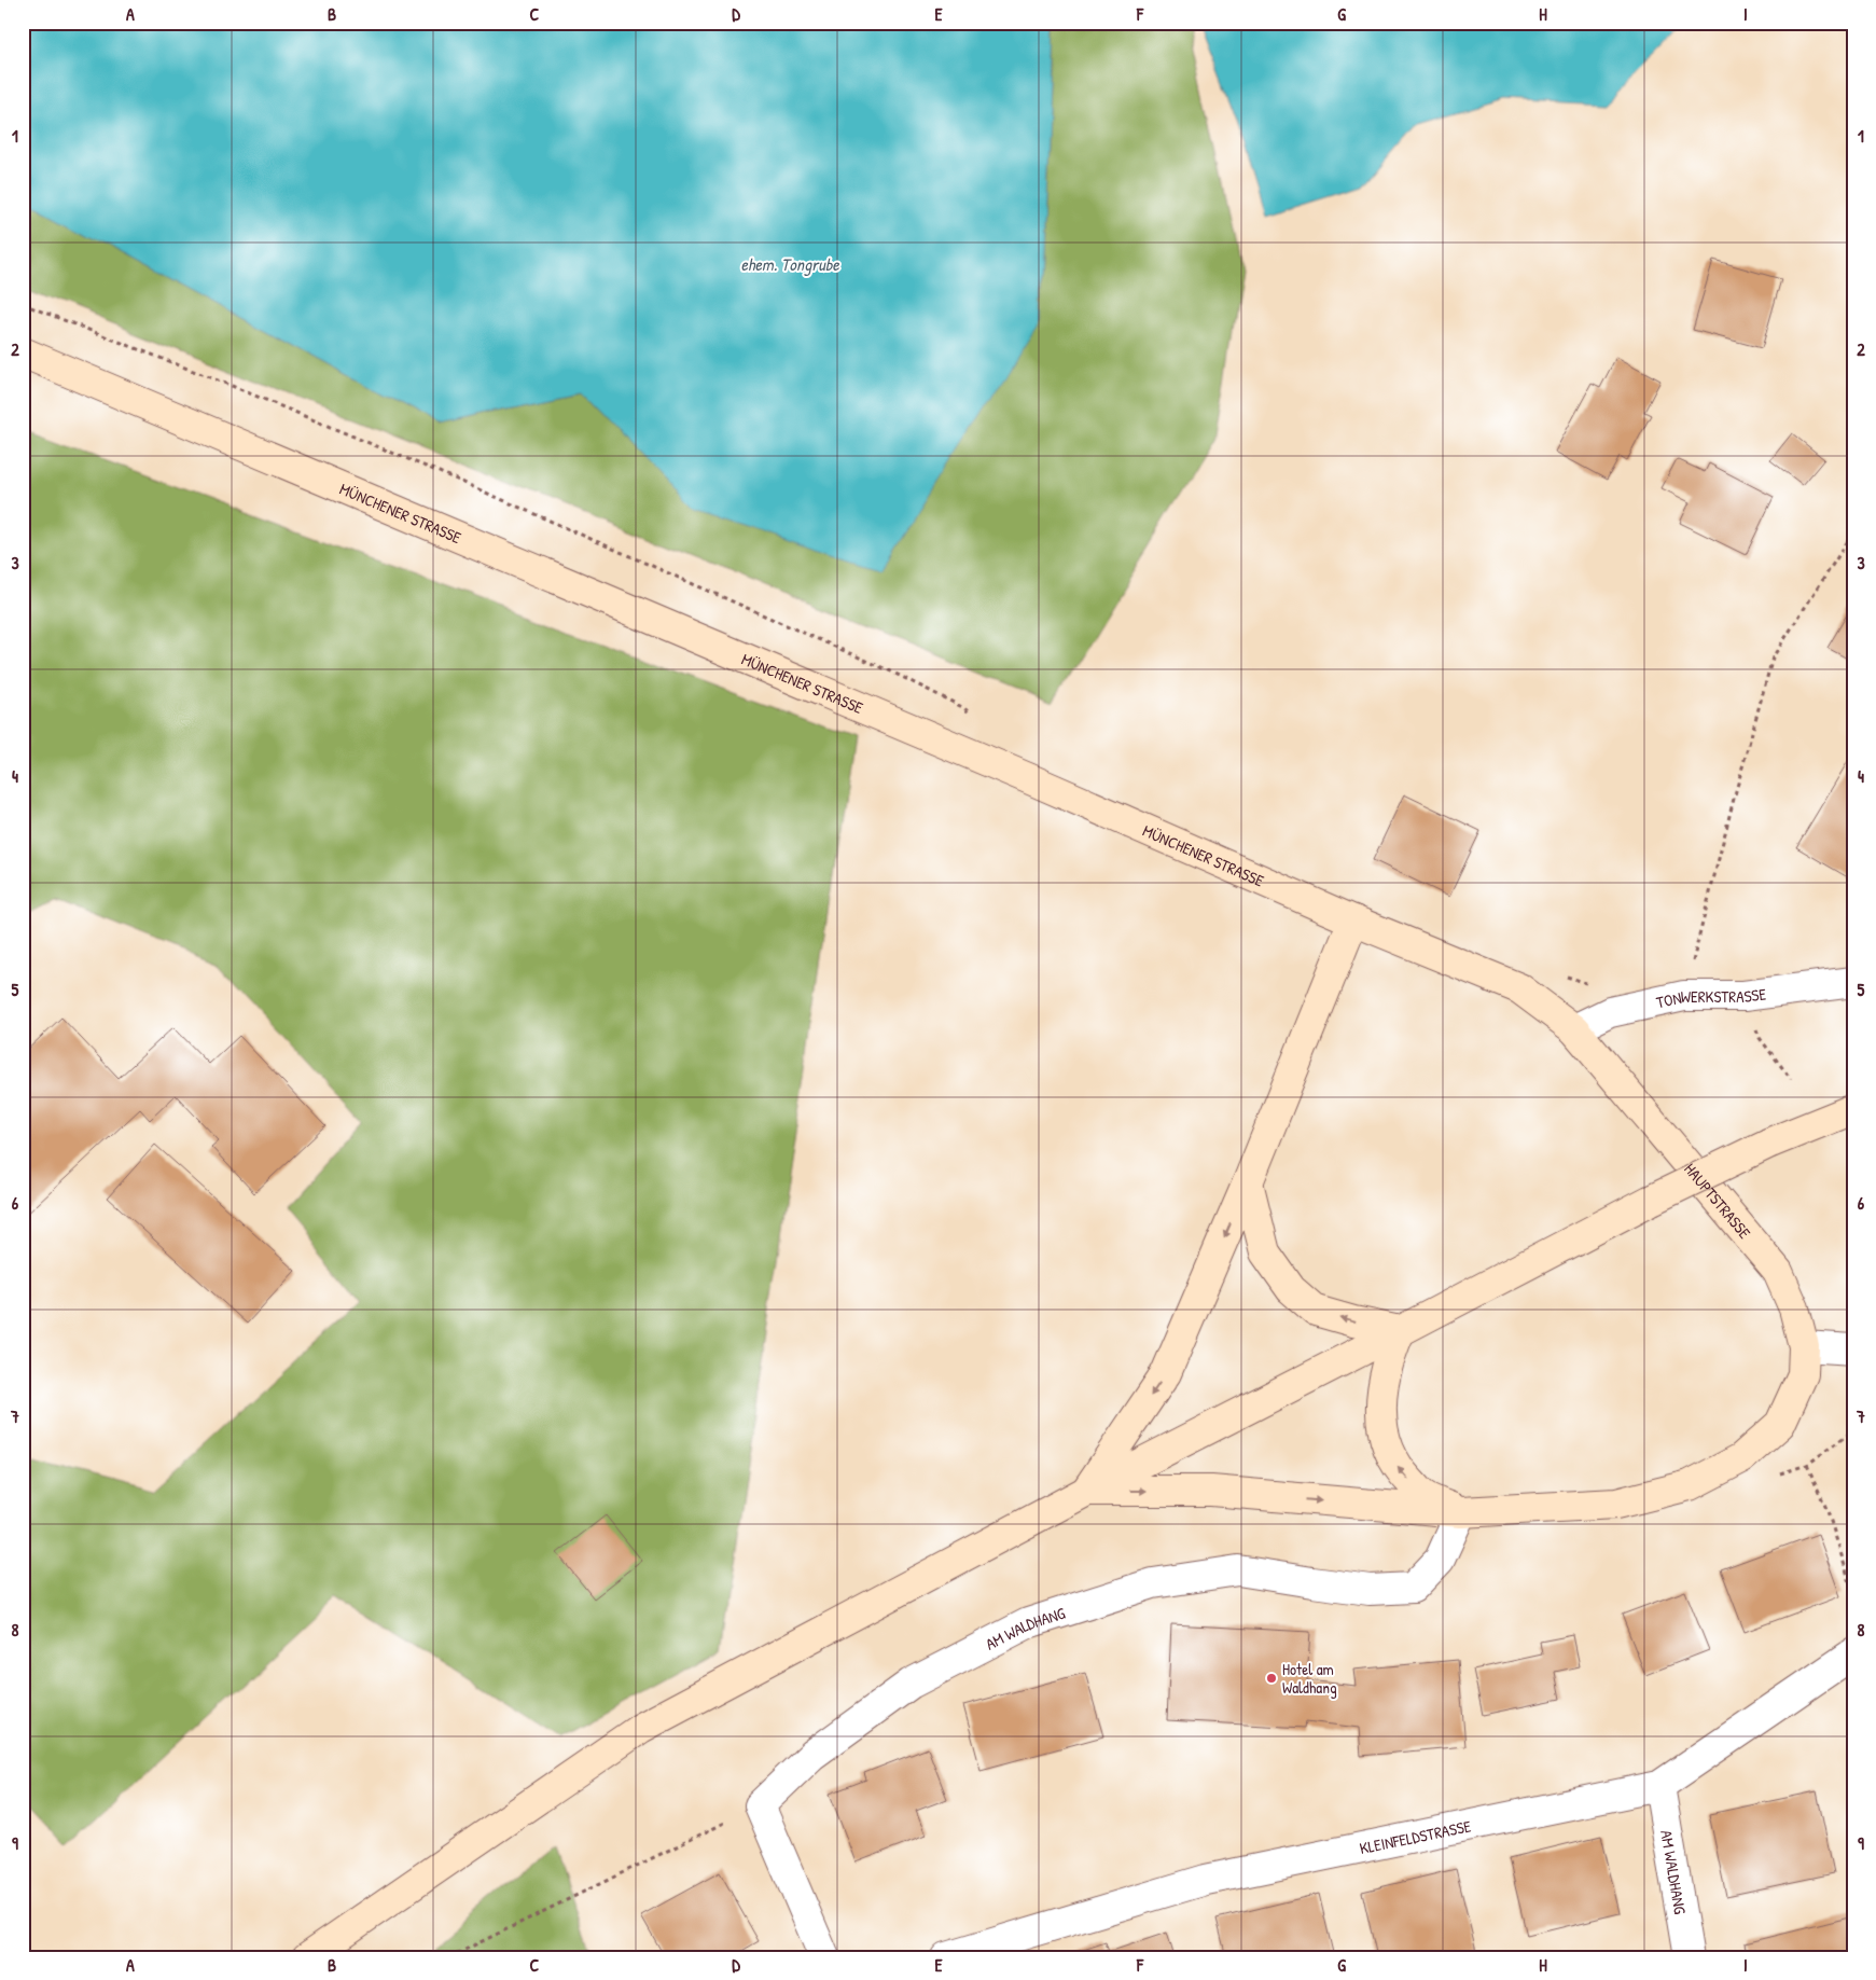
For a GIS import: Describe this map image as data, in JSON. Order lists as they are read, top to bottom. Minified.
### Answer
{"streets":{"main road":["MÜNCHENER STRASSE","HAUPTSTRASSE"],"street":["TONWERKSTRASSE","AM WALDHANG","KLEINFELDSTRASSE"]},"crossings":[["MÜNCHENER STRASSE","TONWERKSTRASSE"],["MÜNCHENER STRASSE","HAUPTSTRASSE"],["TONWERKSTRASSE","HAUPTSTRASSE"],["HAUPTSTRASSE","AM WALDHANG"],["AM WALDHANG","KLEINFELDSTRASSE"]],"water":["ehem. Tongrube"],"places":["Hotel am Waldhang"],"grid":{"columns":["A","B","C","D","E","F","G","H","I"],"rows":["1","2","3","4","5","6","7","8","9"]}}
